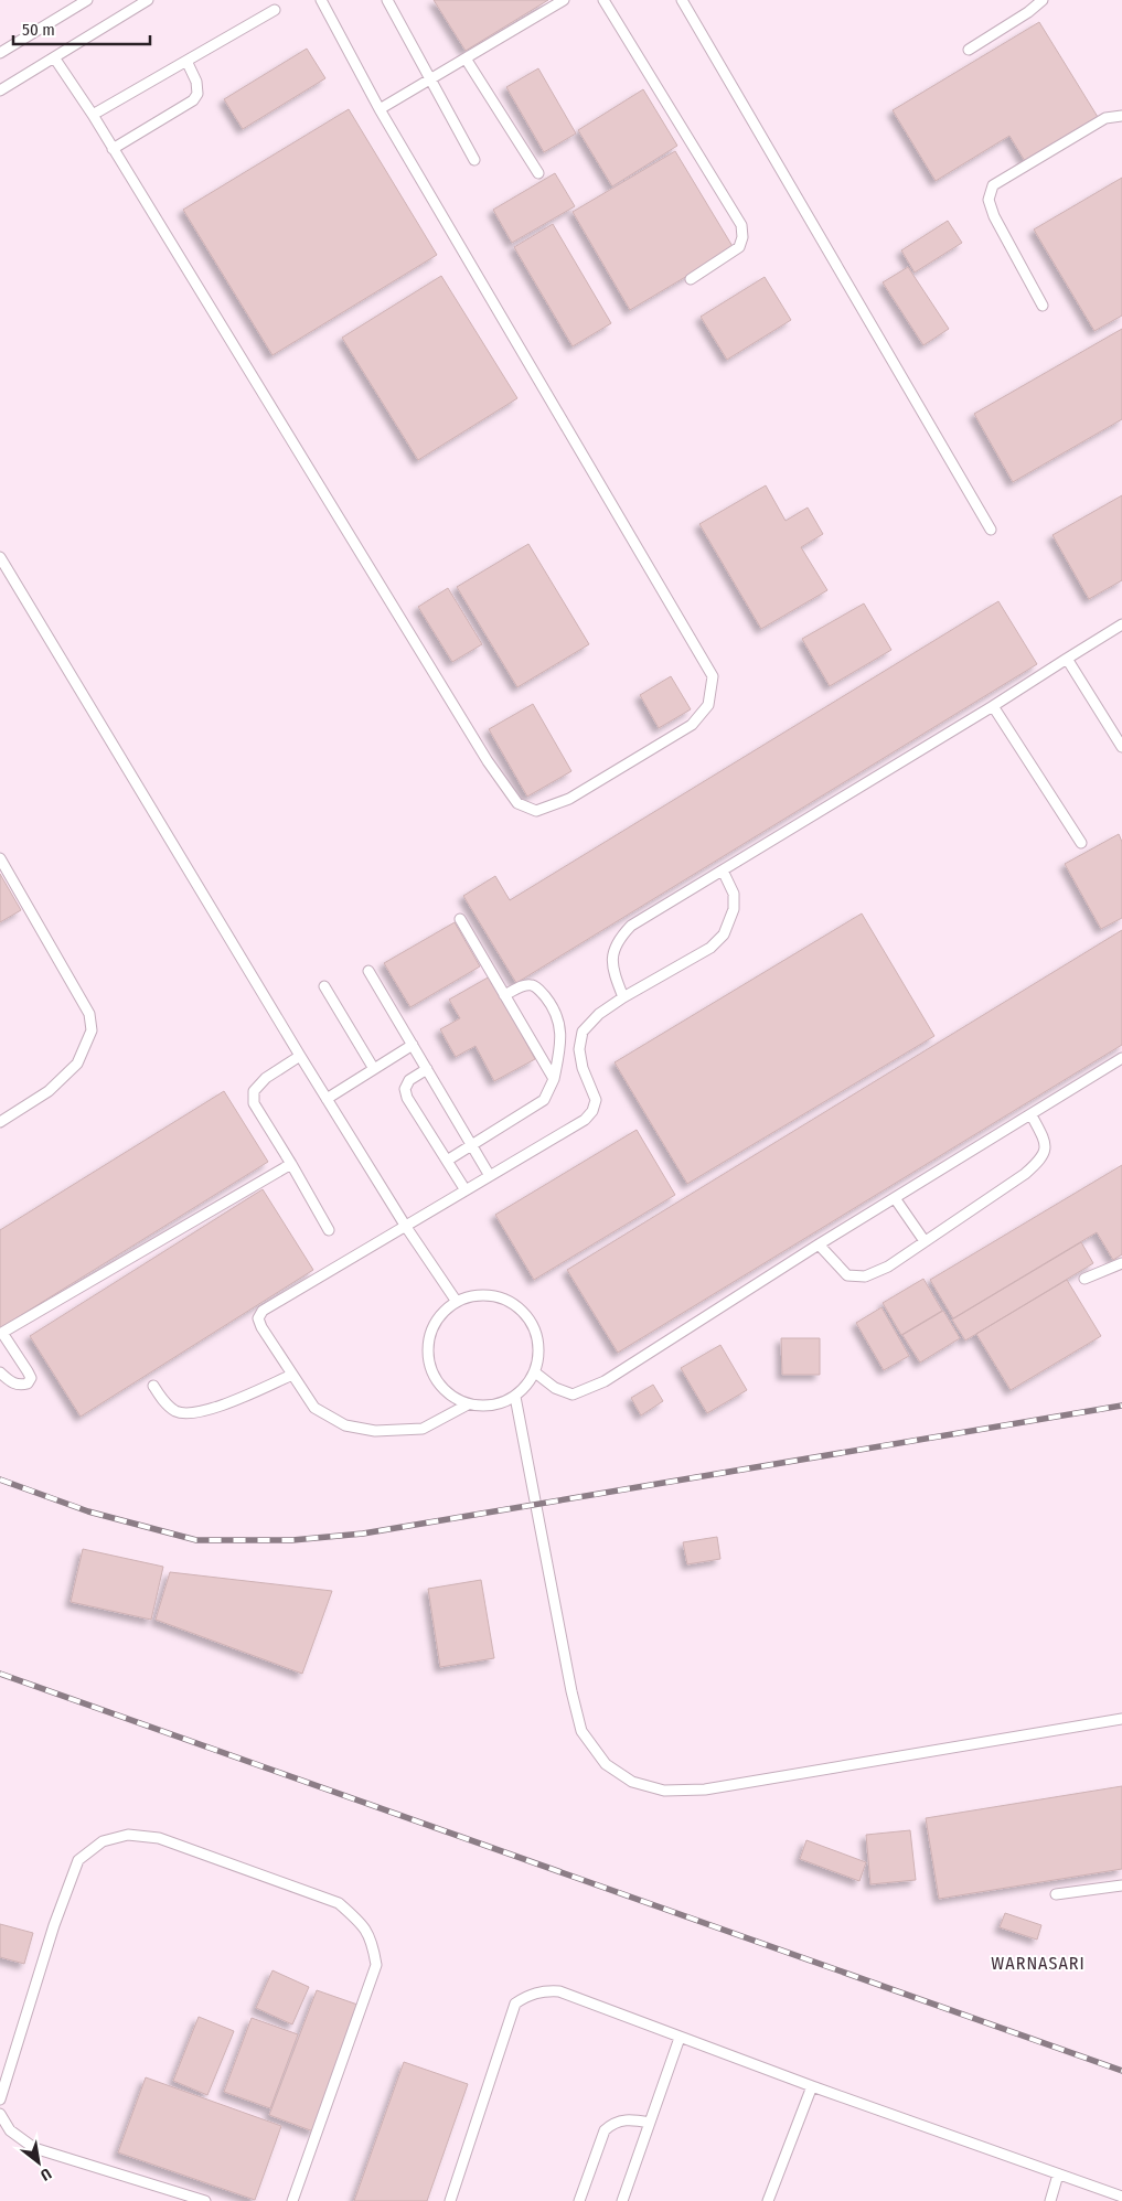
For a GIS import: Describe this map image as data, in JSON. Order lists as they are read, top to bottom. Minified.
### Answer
{"districts":["WARNASARI"],"scale_bar":"50 m","north":"bottom right"}
